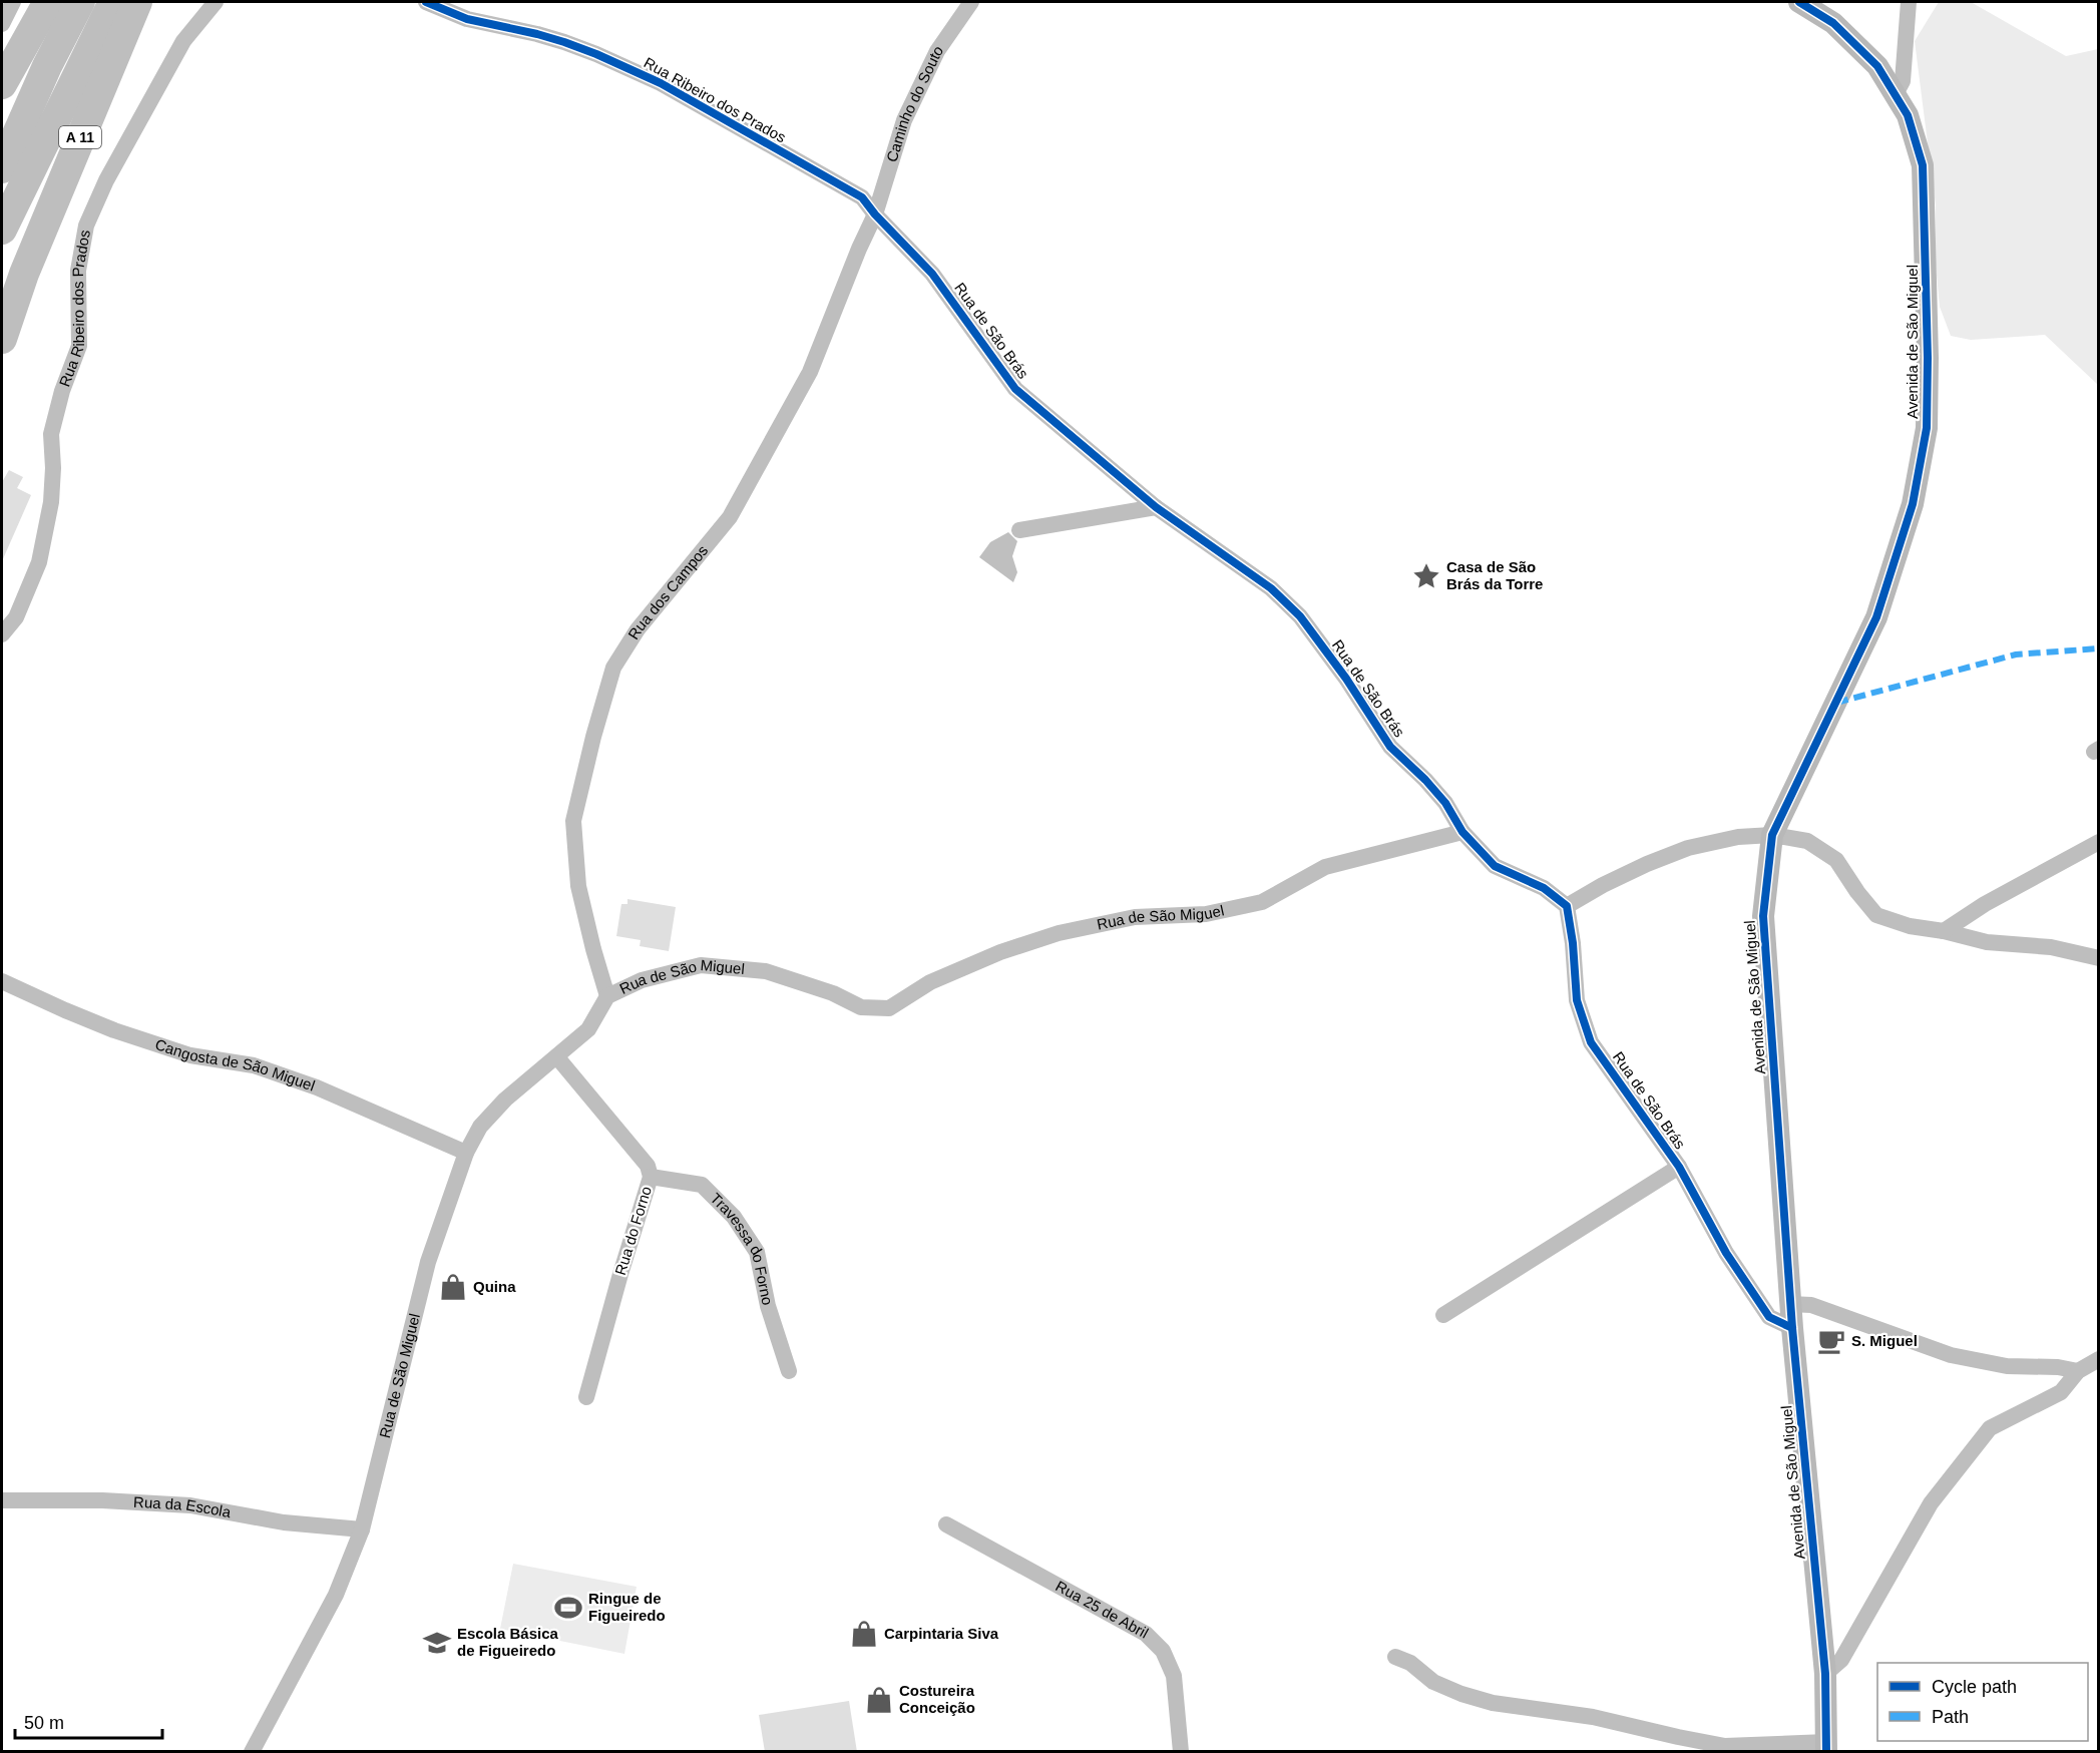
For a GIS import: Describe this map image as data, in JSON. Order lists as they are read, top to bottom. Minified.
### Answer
{"streets":{"highway":["A 11"],"street":["Rua Ribeiro dos Prados","Caminho do Souto","Rua de São Brás","Avenida de São Miguel","Rua dos Campos","Rua de São Miguel","Cangosta de São Miguel","Rua do Forno","Travessa do Forno","Rua da Escola","Rua 25 de Abril"]},"crossings":[["Rua Ribeiro dos Prados","Caminho do Souto"],["Rua Ribeiro dos Prados","Rua de São Brás"],["Rua Ribeiro dos Prados","Rua dos Campos"],["Caminho do Souto","Rua de São Brás"],["Caminho do Souto","Rua dos Campos"],["Rua de São Brás","Avenida de São Miguel"],["Rua de São Brás","Rua dos Campos"],["Rua de São Brás","Rua de São Miguel"],["Rua dos Campos","Rua de São Miguel"],["Rua de São Miguel","Cangosta de São Miguel"],["Rua de São Miguel","Rua do Forno"],["Rua de São Miguel","Rua da Escola"],["Rua do Forno","Travessa do Forno"]],"places":{"place":["Casa de São Brás da Torre"],"shop":["Quina","Carpintaria Siva","Costureira Conceição"],"cafe":["S. Miguel"],"sports":["Ringue de Figueiredo"],"school or university":["Escola Básica de Figueiredo"]},"legend":["Cycle path","Path"],"scale_bar":"50 m"}
